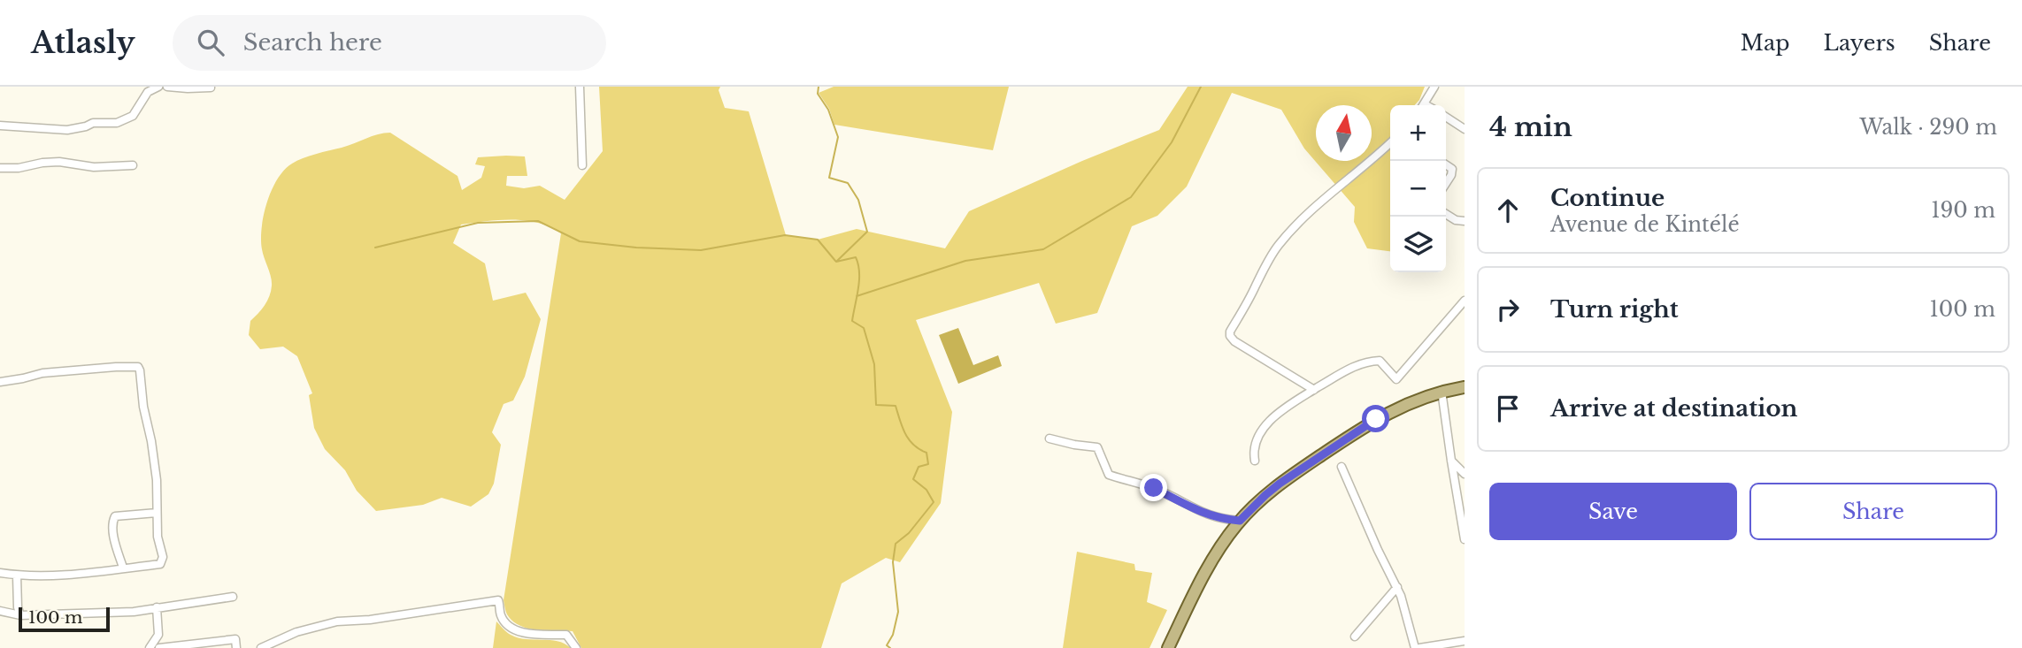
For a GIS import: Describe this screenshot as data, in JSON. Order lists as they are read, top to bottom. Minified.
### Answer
{"scale_bar":"100 m","north":"top","page":{"header":"Atlasly","search":"Search here","nav":["Map","Layers","Share"],"heading":["4 min","Walk · 290 m"],"map_buttons":["+","−"],"list":[["Continue","Avenue de Kintélé","190 m"],["Turn right","100 m"],"Arrive at destination"],"buttons":["Save","Share"],"scale":"100 m"}}
